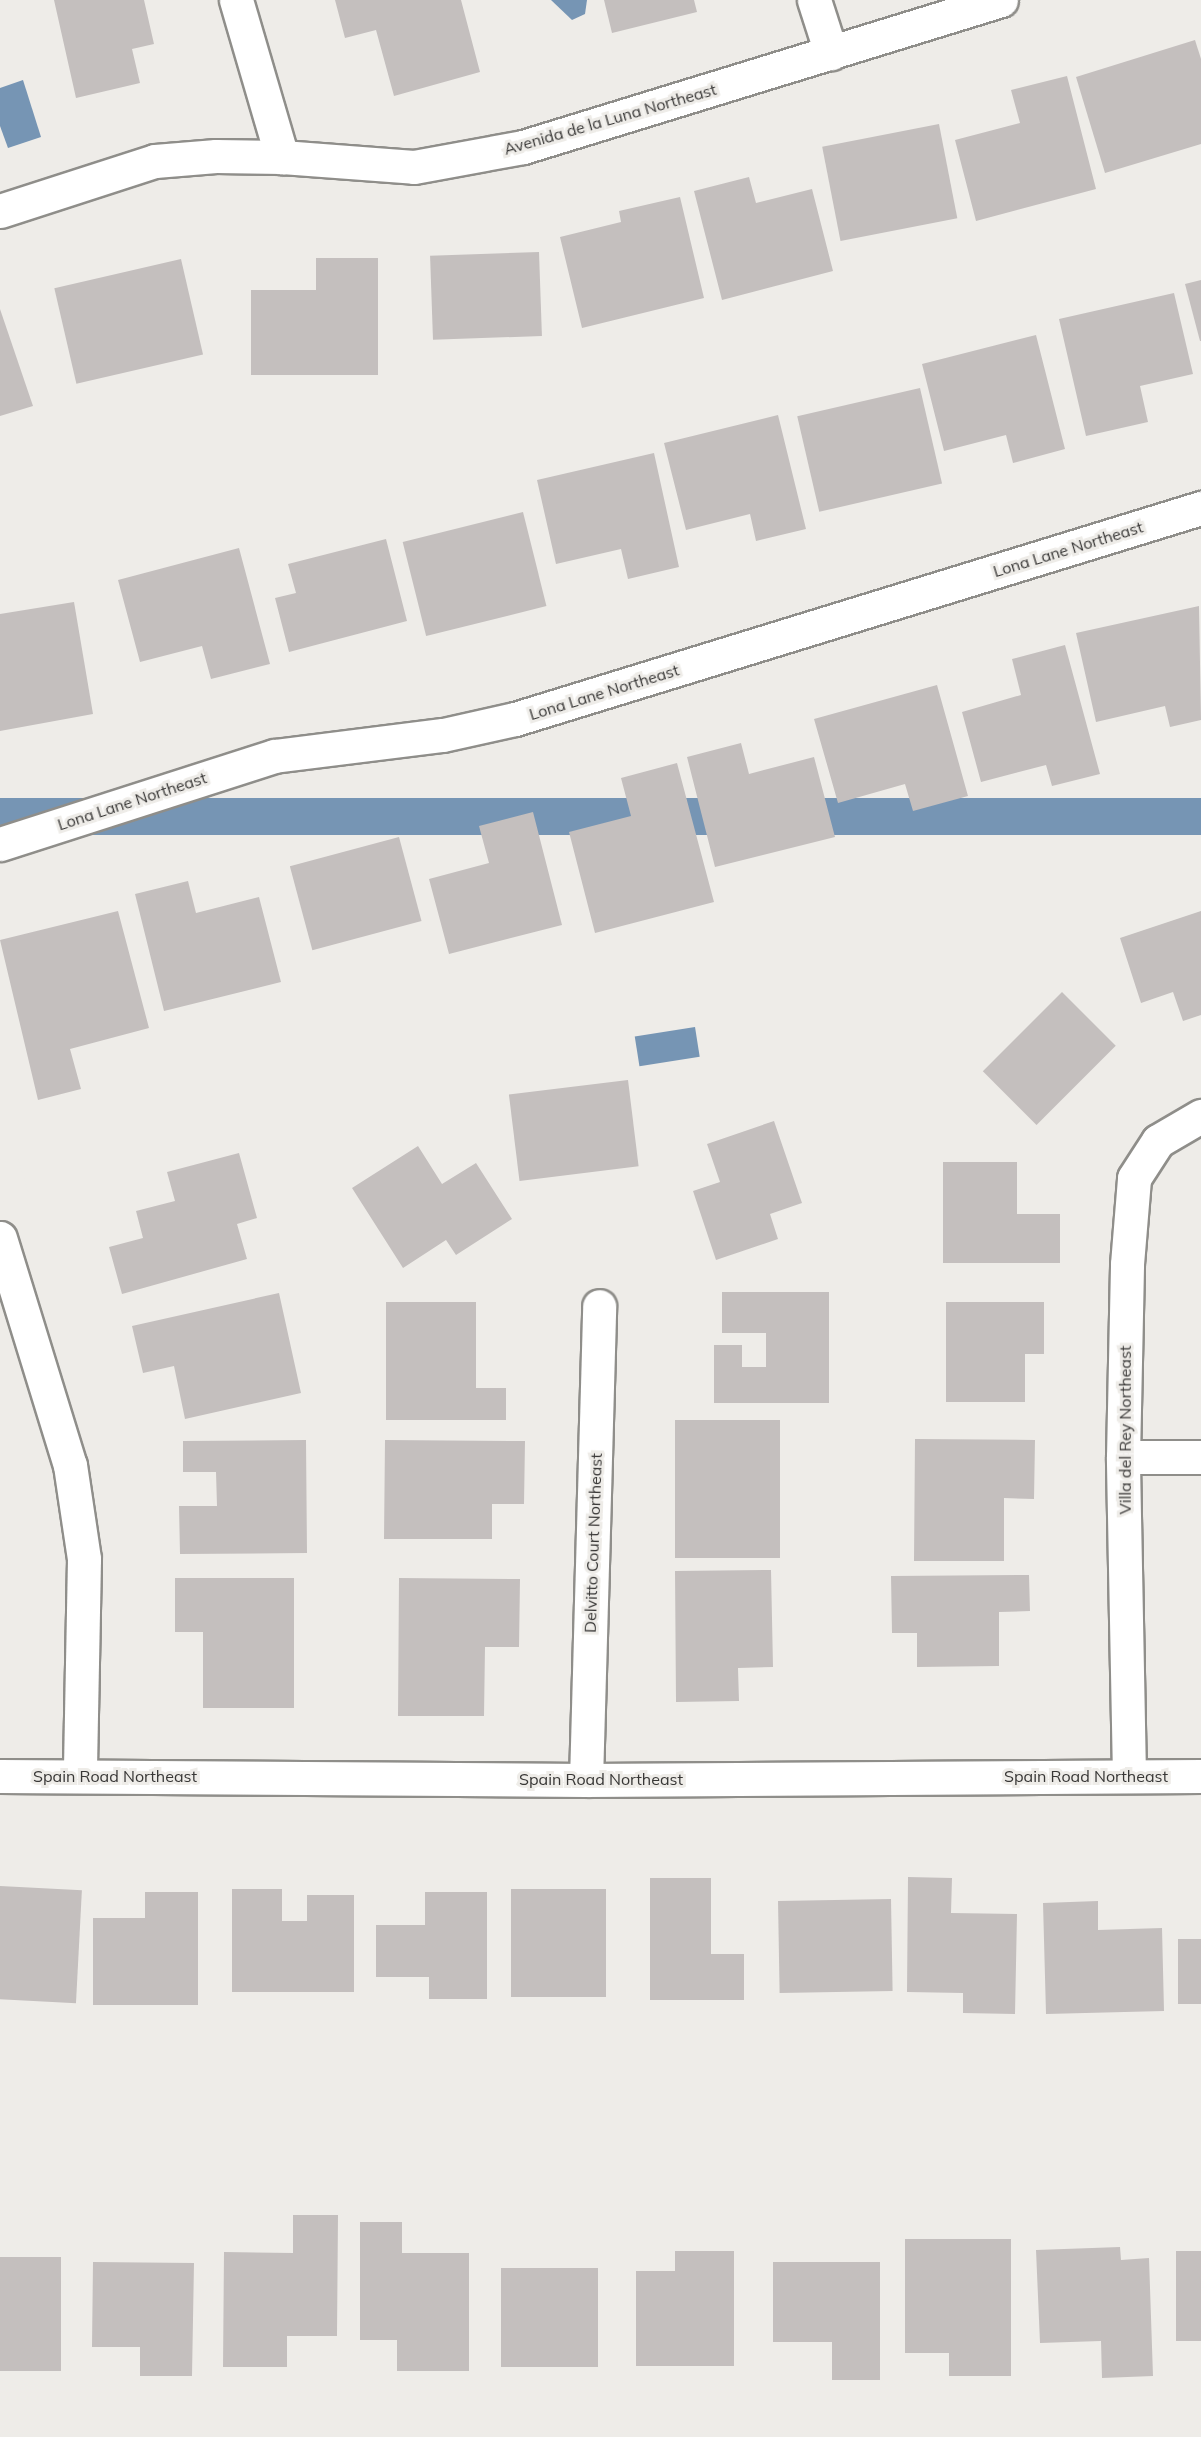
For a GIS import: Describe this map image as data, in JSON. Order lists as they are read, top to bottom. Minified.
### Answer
{"streets":{"street":["Avenida de la Luna Northeast","Lona Lane Northeast","Villa del Rey Northeast","Delvitto Court Northeast","Spain Road Northeast"]},"crossings":[["Villa del Rey Northeast","Spain Road Northeast"],["Delvitto Court Northeast","Spain Road Northeast"]]}
